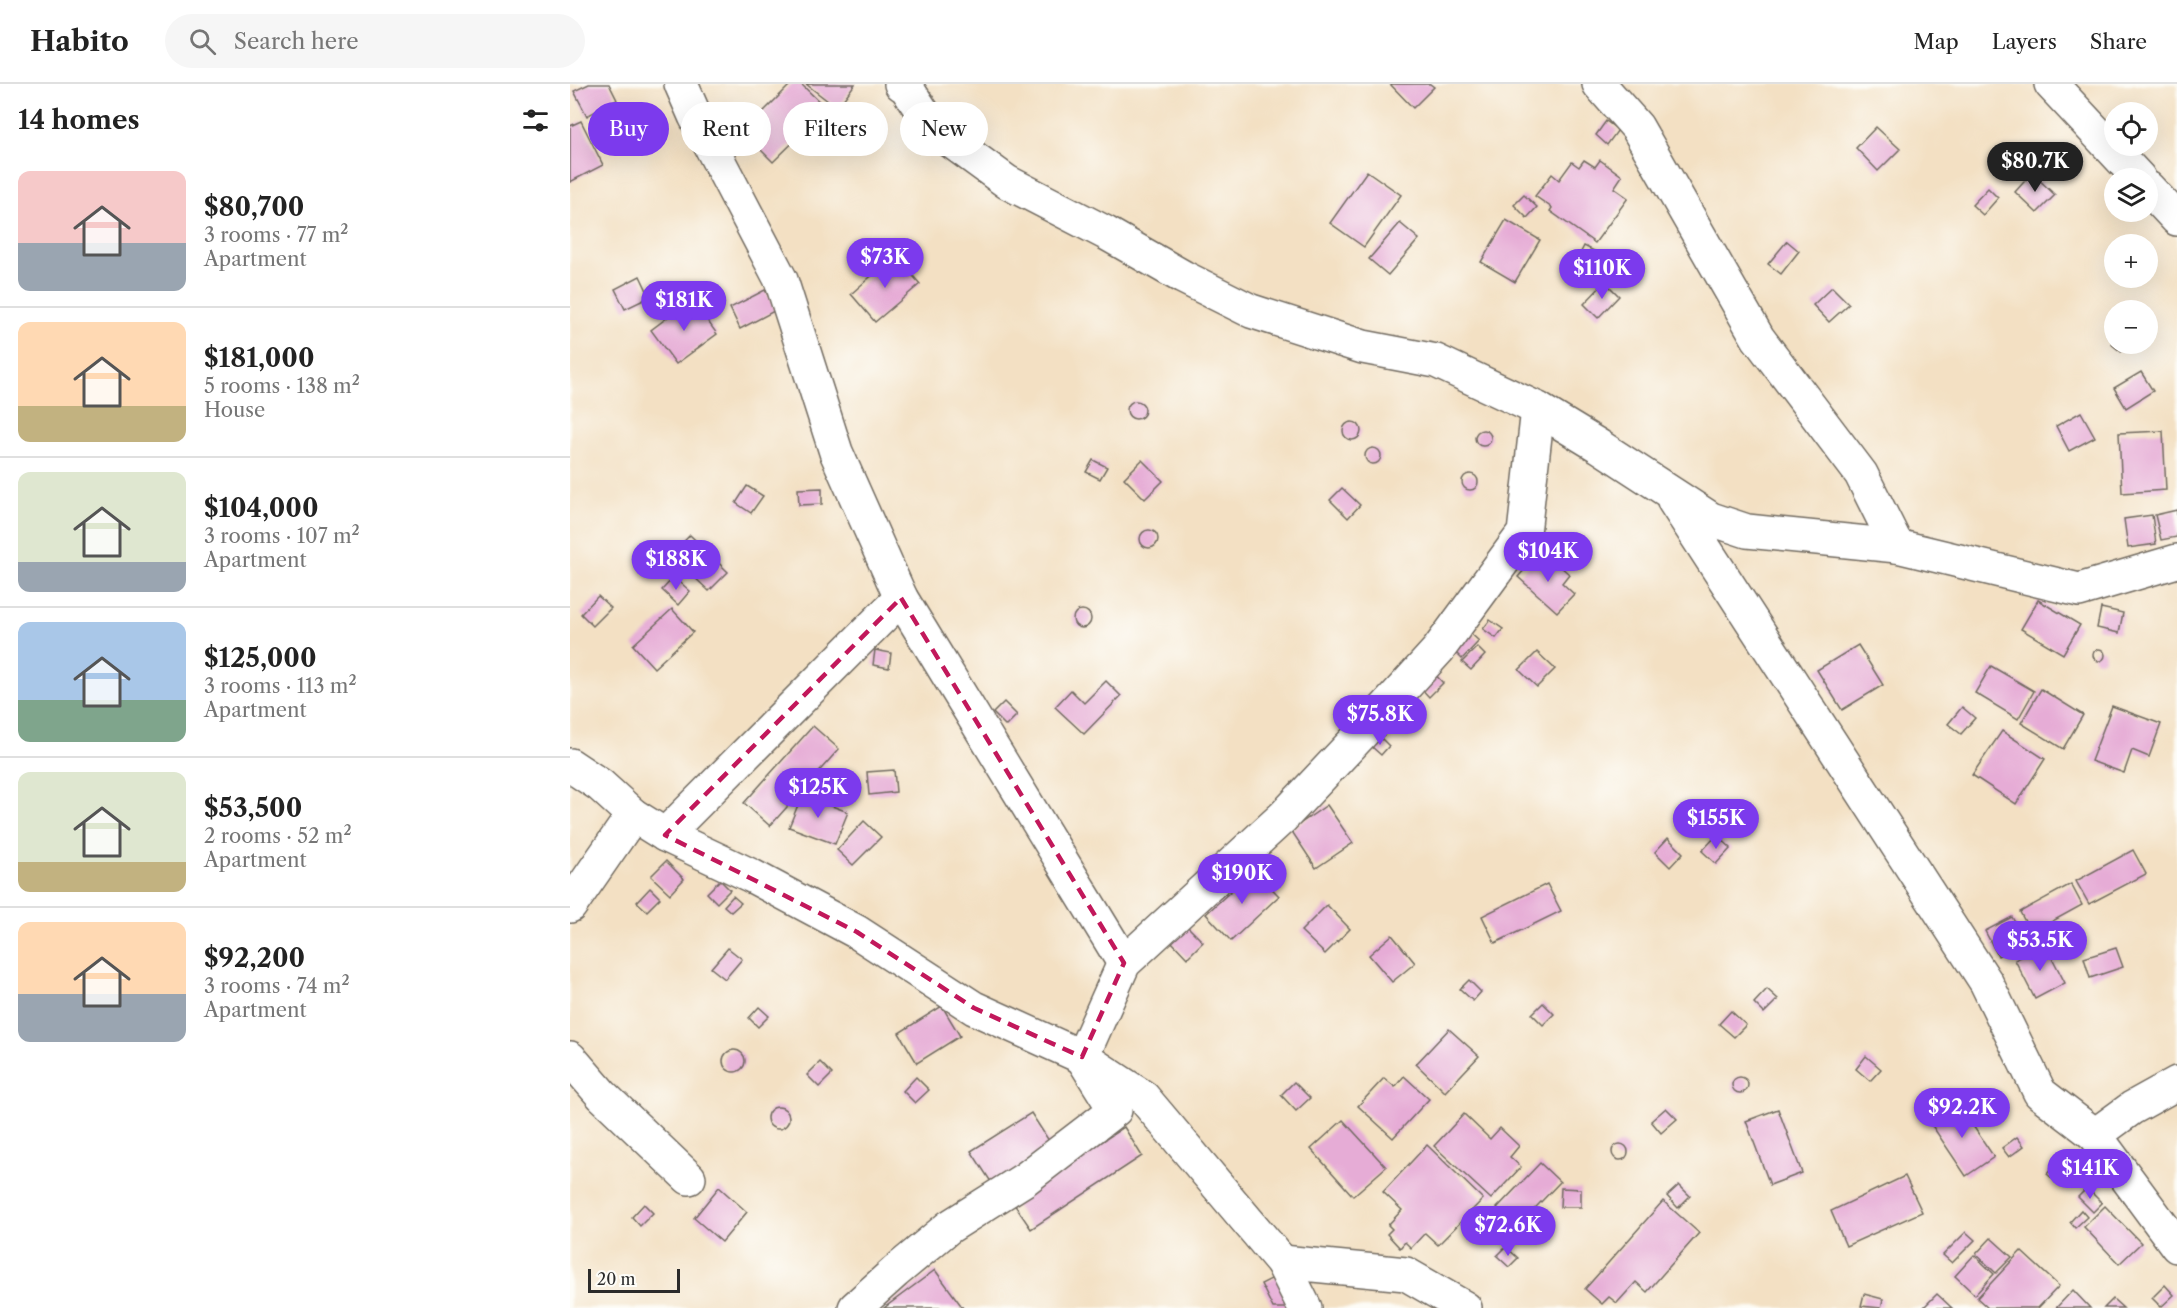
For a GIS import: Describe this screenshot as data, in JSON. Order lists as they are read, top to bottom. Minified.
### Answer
{"scale_bar":"20 m","page":{"header":"Habito","search":"Search here","nav":["Map","Layers","Share"],"heading":"14 homes","map_buttons":["+","−"],"chip":["Buy","Rent","Filters","New"],"price":["$80.7K","$73K","$110K","$181K","$104K","$188K","$75.8K","$125K","$155K","$190K","$53.5K","$92.2K","$141K","$72.6K"],"list":[{"name":"$80,700","note":"3 rooms · 77 m² · Apartment"},{"name":"$181,000","note":"5 rooms · 138 m² · House"},{"name":"$104,000","note":"3 rooms · 107 m² · Apartment"},{"name":"$125,000","note":"3 rooms · 113 m² · Apartment"},{"name":"$53,500","note":"2 rooms · 52 m² · Apartment"},{"name":"$92,200","note":"3 rooms · 74 m² · Apartment"}],"scale":"20 m"}}
